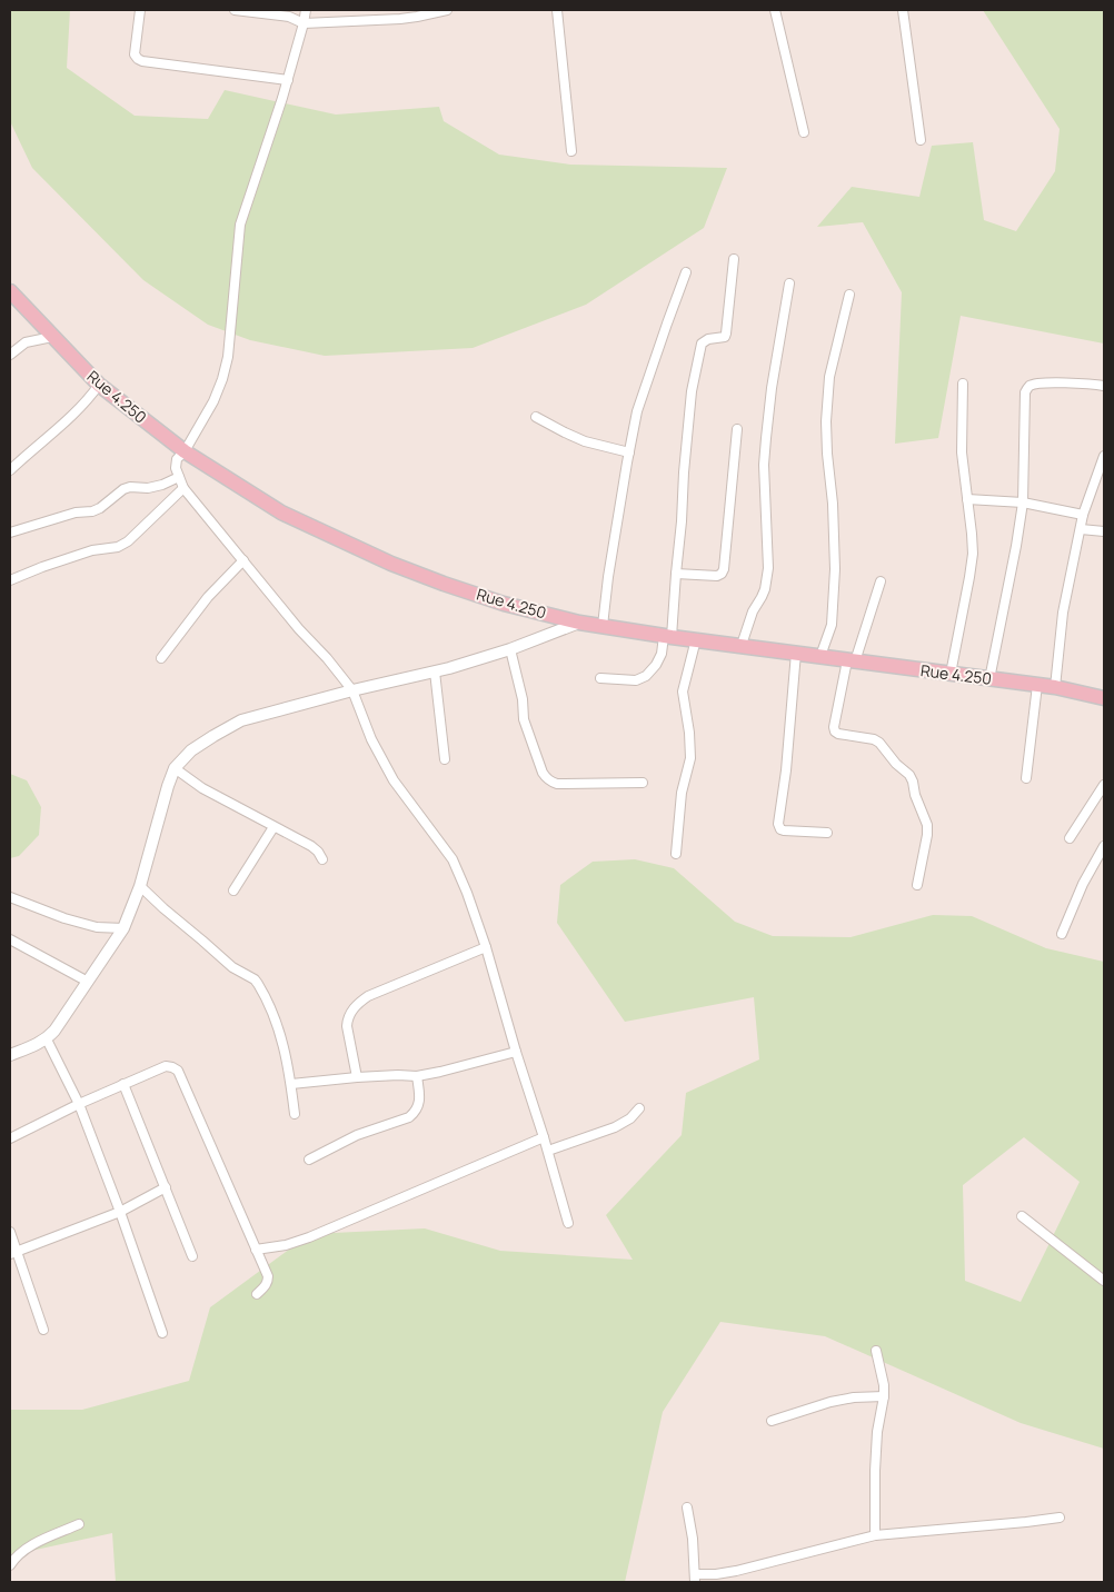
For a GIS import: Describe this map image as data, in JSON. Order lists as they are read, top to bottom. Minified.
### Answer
{"streets":{"main road":["Rue 4.250"]}}
